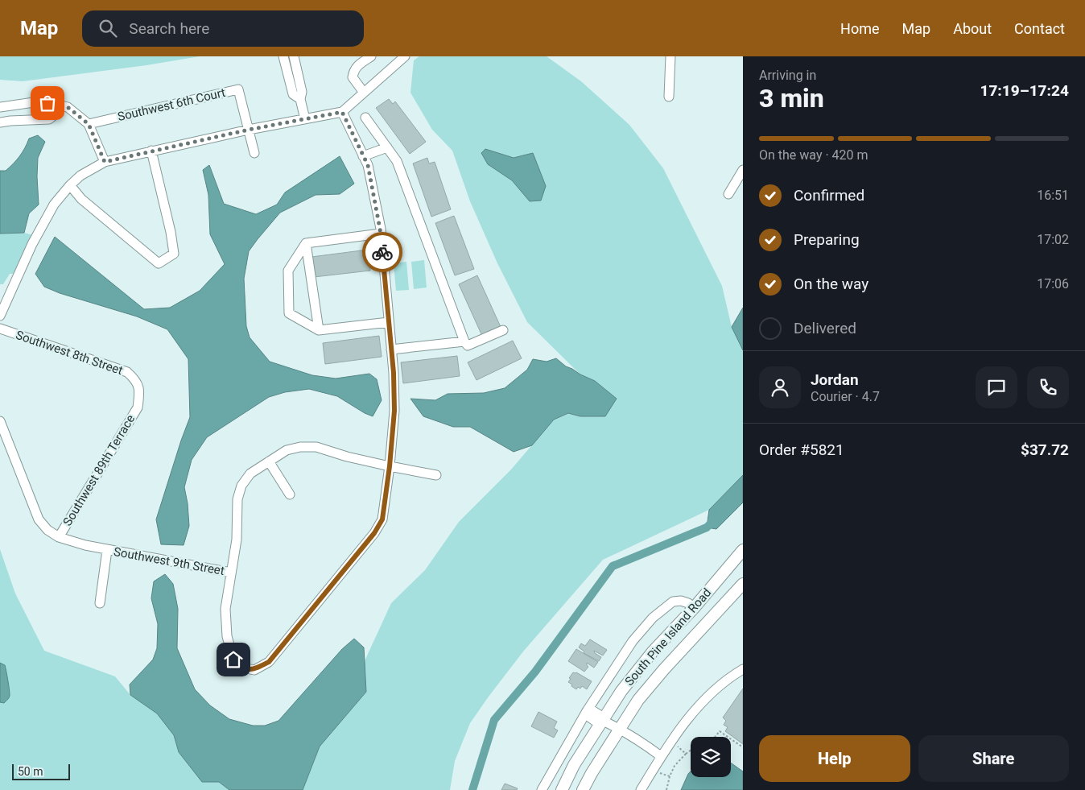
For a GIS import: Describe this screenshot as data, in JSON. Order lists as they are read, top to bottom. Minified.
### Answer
{"streets":{"main road":["South Pine Island Road"],"street":["Southwest 6th Court","Southwest 8th Street","Southwest 89th Terrace","Southwest 9th Street"]},"crossings":[["Southwest 8th Street","Southwest 89th Terrace"],["Southwest 89th Terrace","Southwest 9th Street"]],"scale_bar":"50 m","page":{"header":"Map","search":"Search here","nav":["Home","Map","About","Contact"],"heading":["3 min","Arriving in","17:19–17:24"],"panel":["Jordan","Courier · 4.7","Order #5821","$37.72"],"bar":"On the way · 420 m","list":[["Confirmed","16:51"],["Preparing","17:02"],["On the way","17:06"],"Delivered"],"buttons":["Help","Share"],"scale":"50 m"}}
